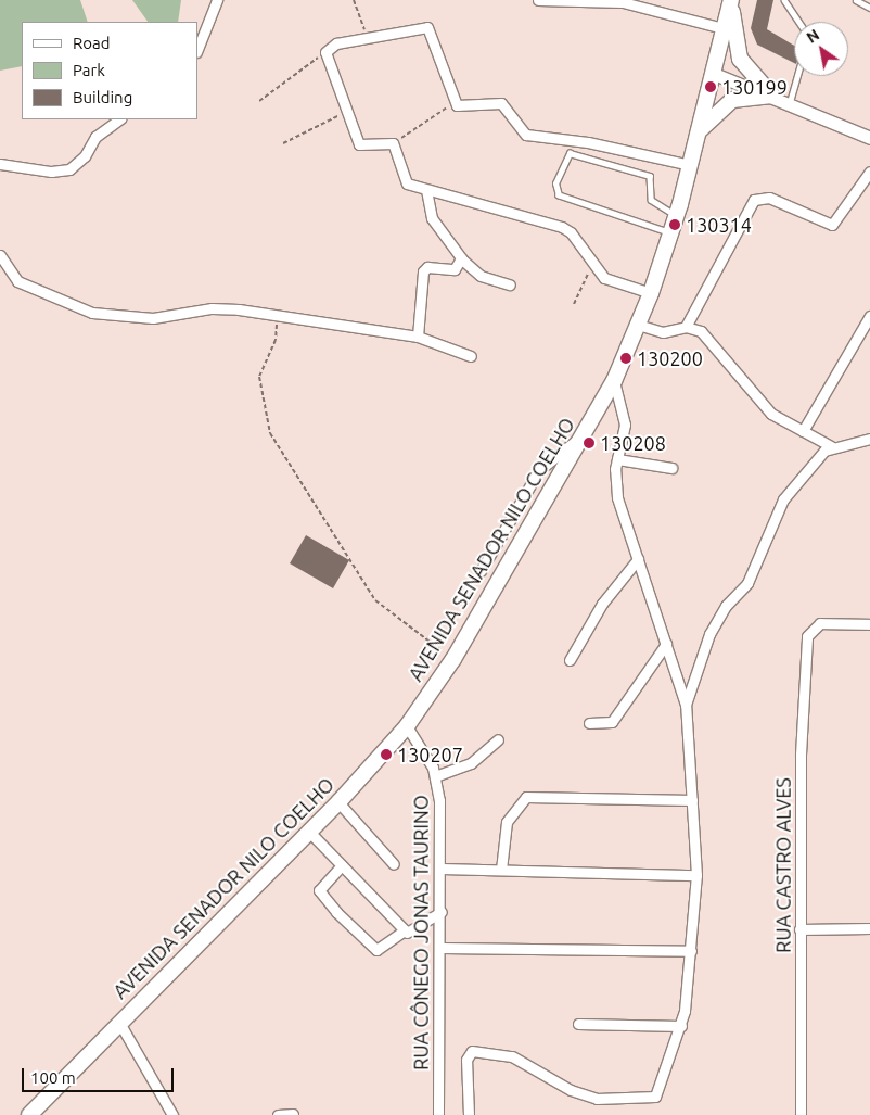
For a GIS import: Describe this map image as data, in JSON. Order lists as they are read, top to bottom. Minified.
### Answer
{"streets":{"main road":["AVENIDA SENADOR NILO COELHO"],"street":["RUA CASTRO ALVES","RUA CÔNEGO JONAS TAURINO"]},"crossings":[["AVENIDA SENADOR NILO COELHO","RUA CÔNEGO JONAS TAURINO"]],"places":["130199","130314","130200","130208","130207"],"legend":["Road","Park","Building"],"scale_bar":"100 m","north":"top left"}
